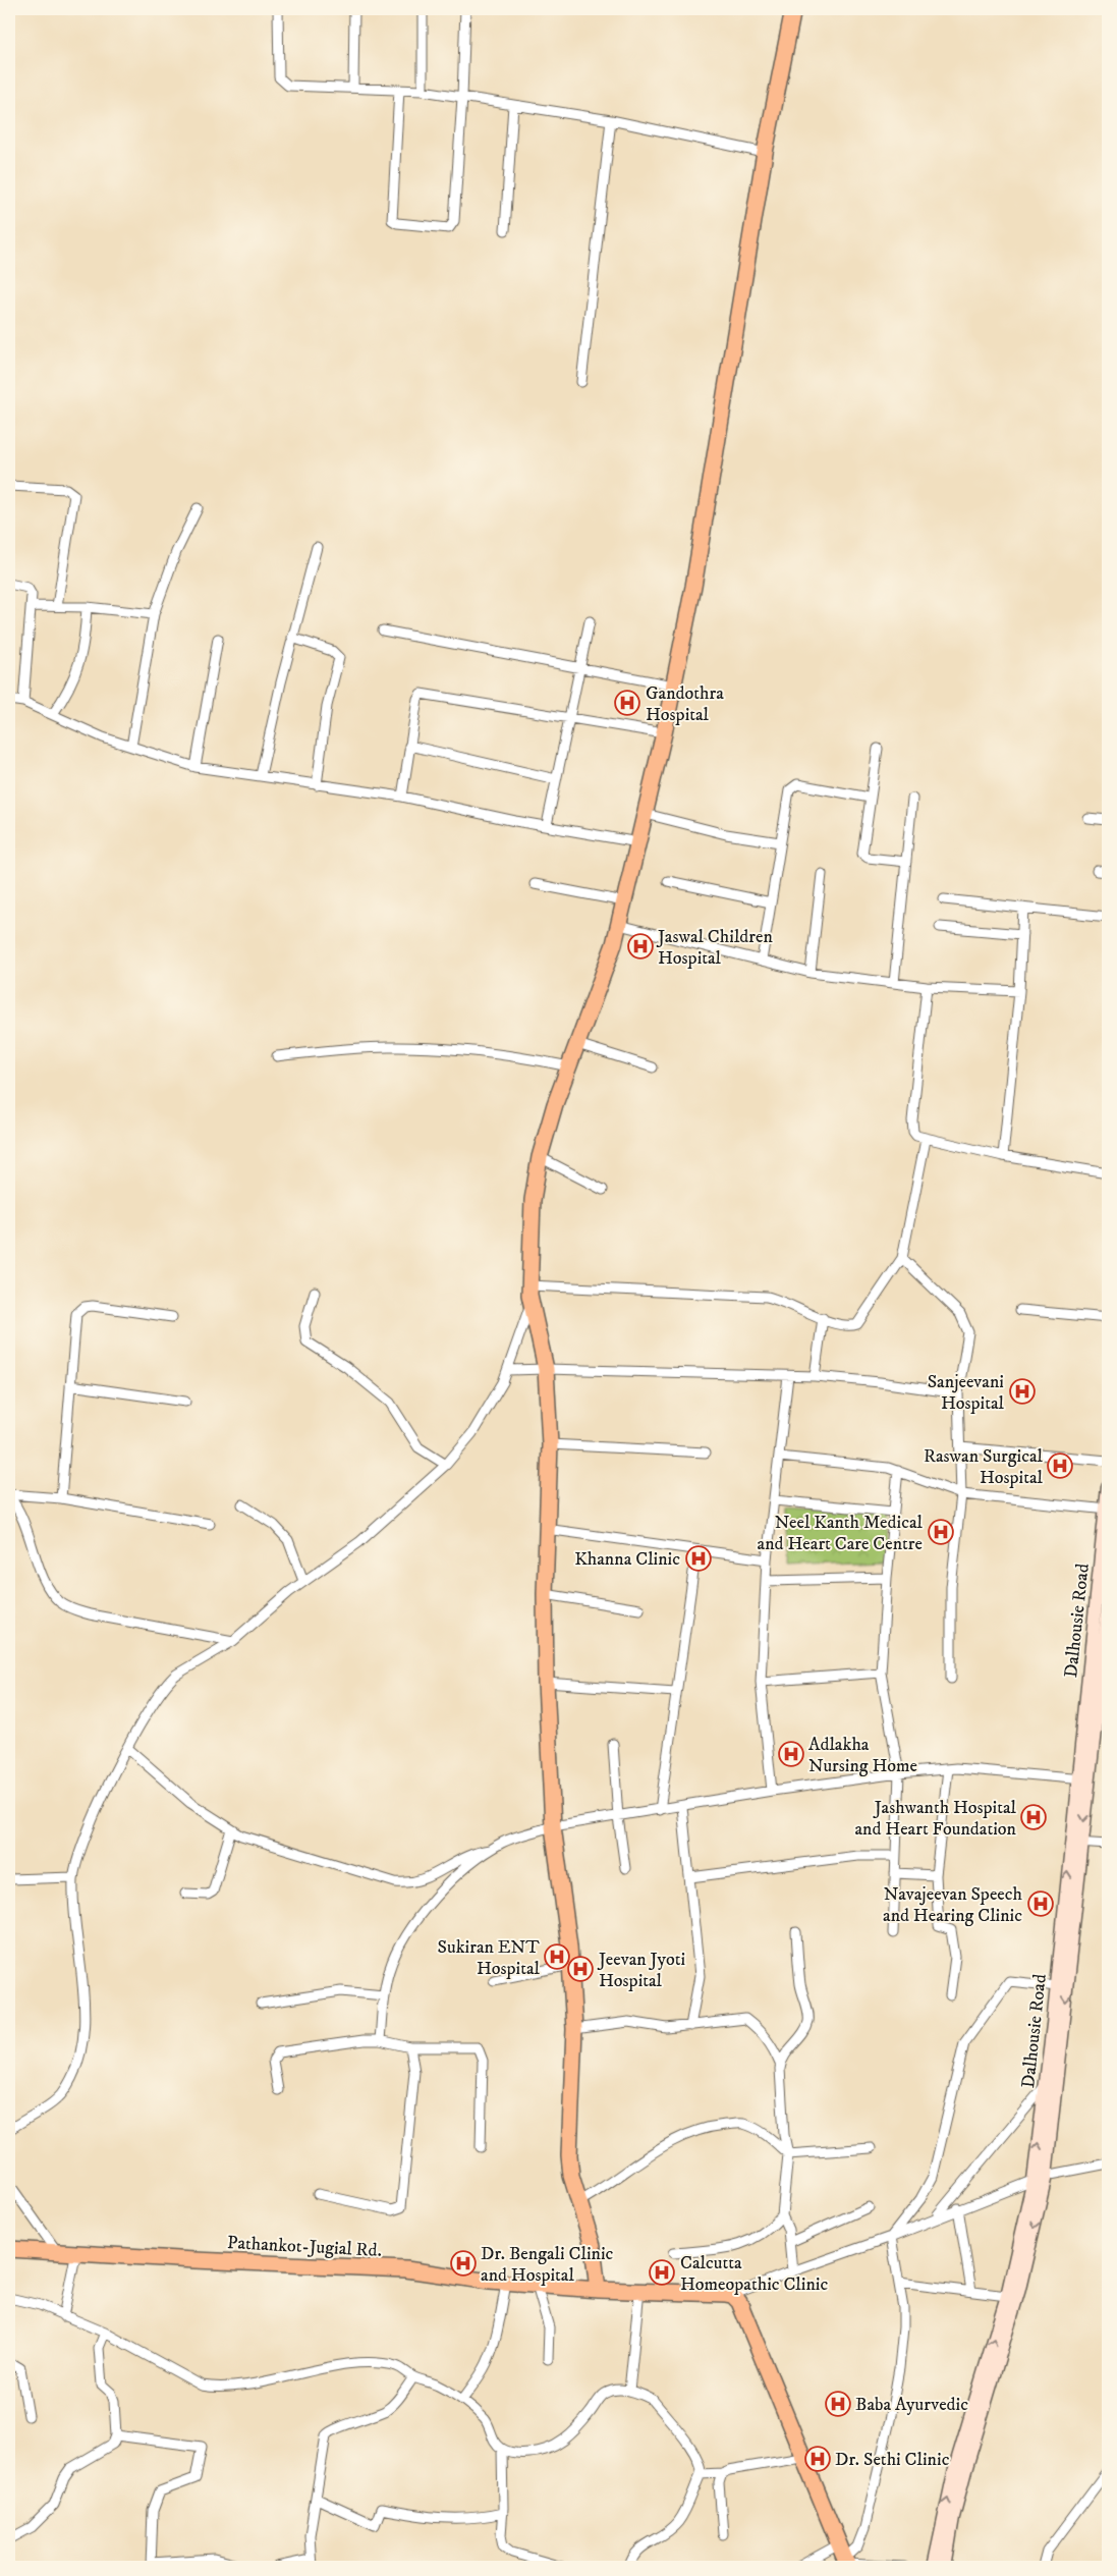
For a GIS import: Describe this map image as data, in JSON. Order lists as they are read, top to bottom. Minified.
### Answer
{"streets":{"main road":["Pathankot-Jugial Rd."],"street":["Dalhousie Road"]},"places":{"hospital":["Gandothra Hospital","Jaswal Children Hospital","Sanjeevani Hospital","Raswan Surgical Hospital","Neel Kanth Medical and Heart Care Centre","Khanna Clinic","Adlakha Nursing Home","Jashwanth Hospital and Heart Foundation","Navajeevan Speech and Hearing Clinic","Sukiran ENT Hospital","Jeevan Jyoti Hospital","Dr. Bengali Clinic and Hospital","Calcutta Homeopathic Clinic","Baba Ayurvedic","Dr. Sethi Clinic"]}}
